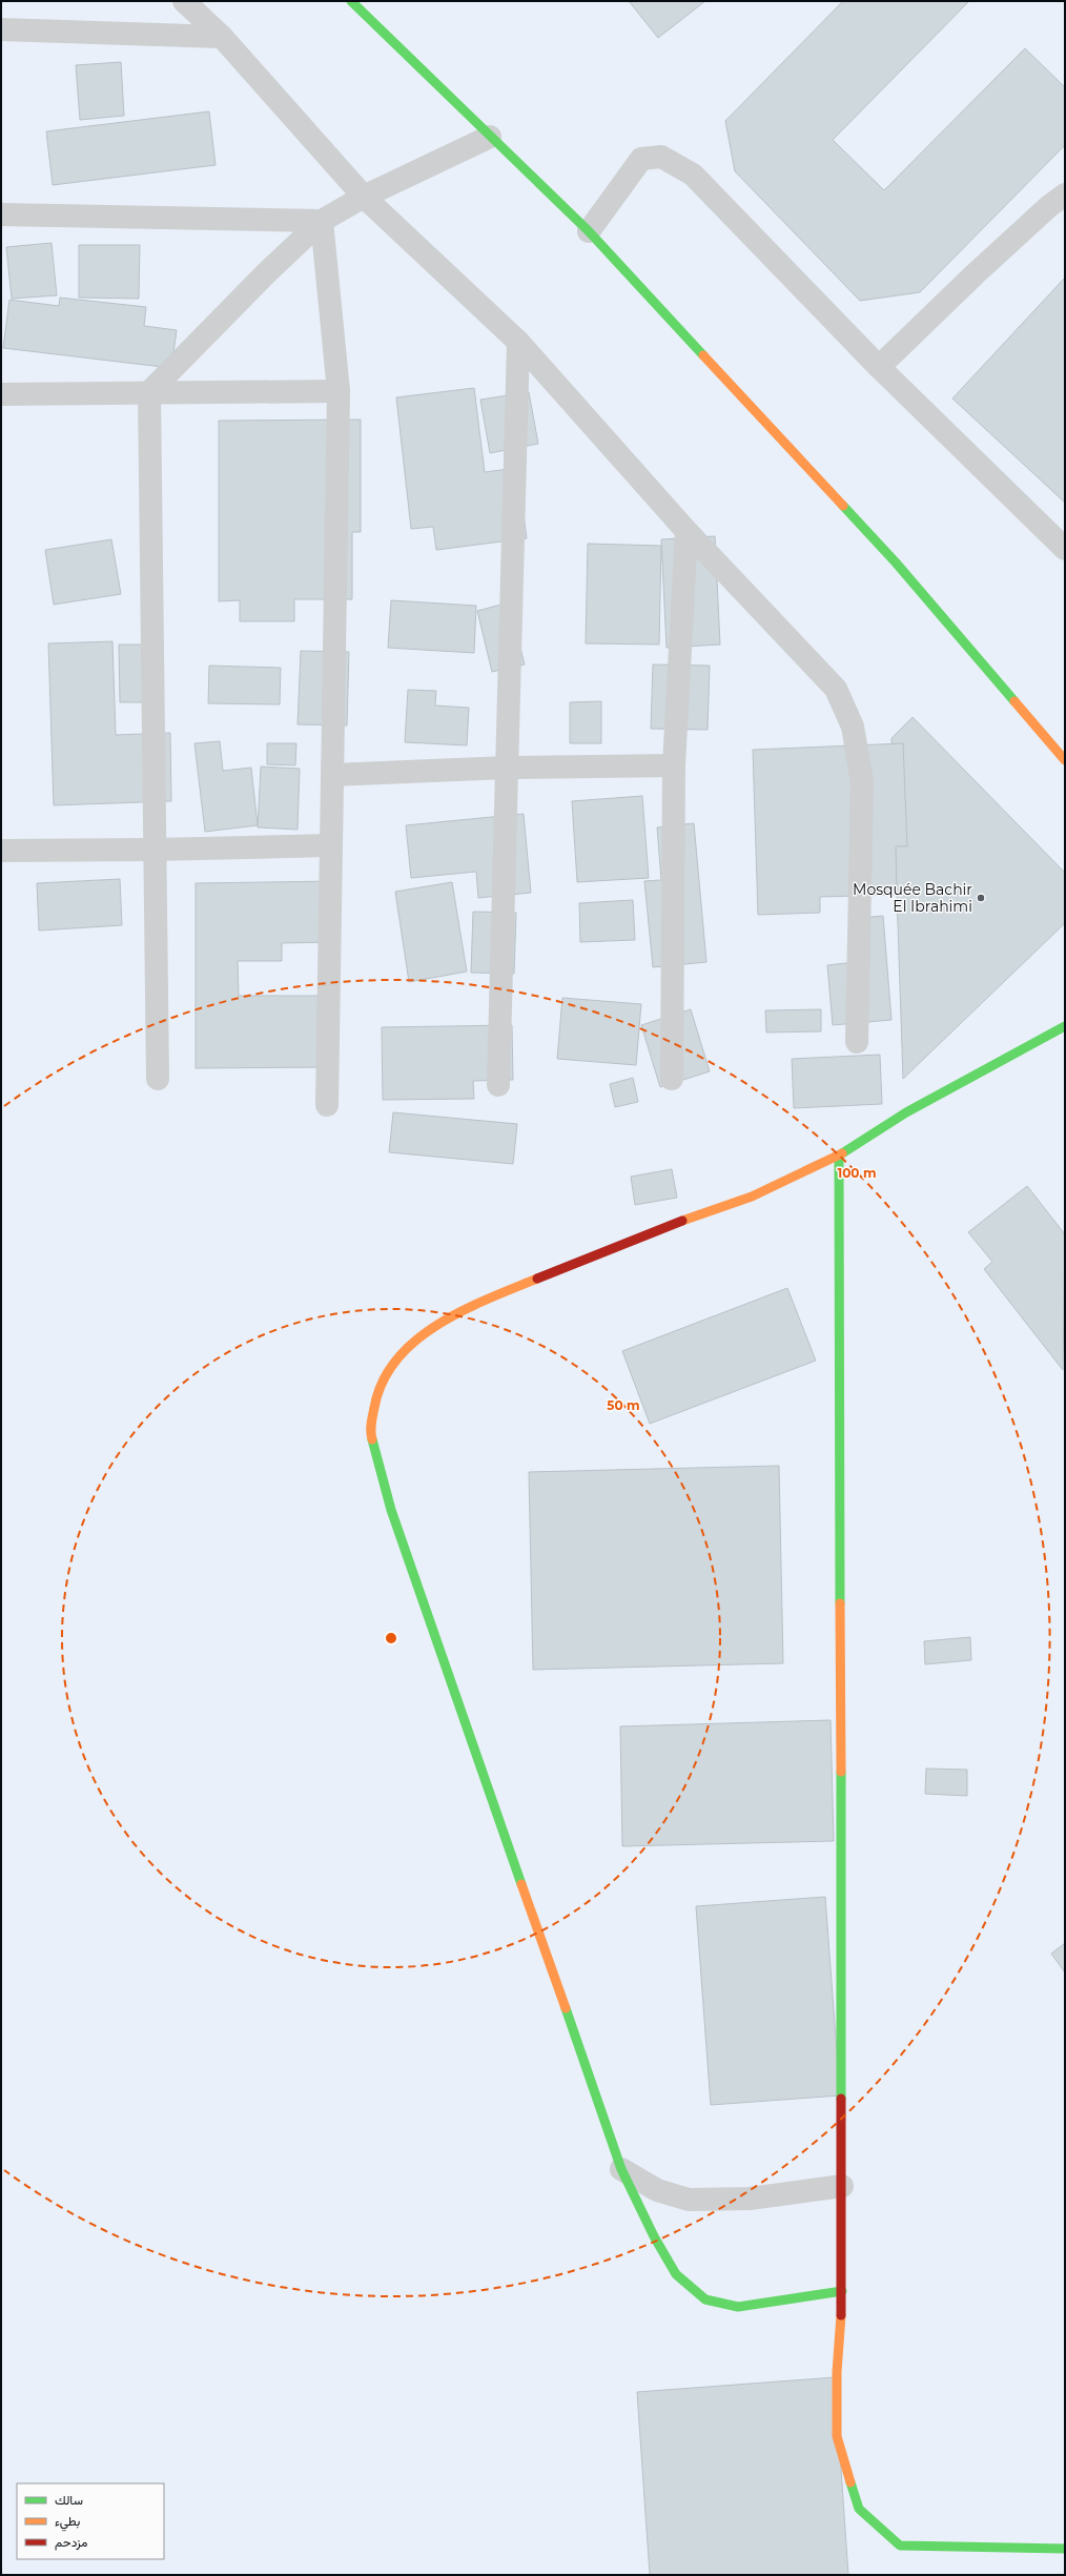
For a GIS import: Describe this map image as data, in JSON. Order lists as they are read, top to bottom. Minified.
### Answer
{"places":["Mosquée Bachir El Ibrahimi"],"legend":["سالك","بطيء","مزدحم"],"rings":["100 m","50 m"]}
